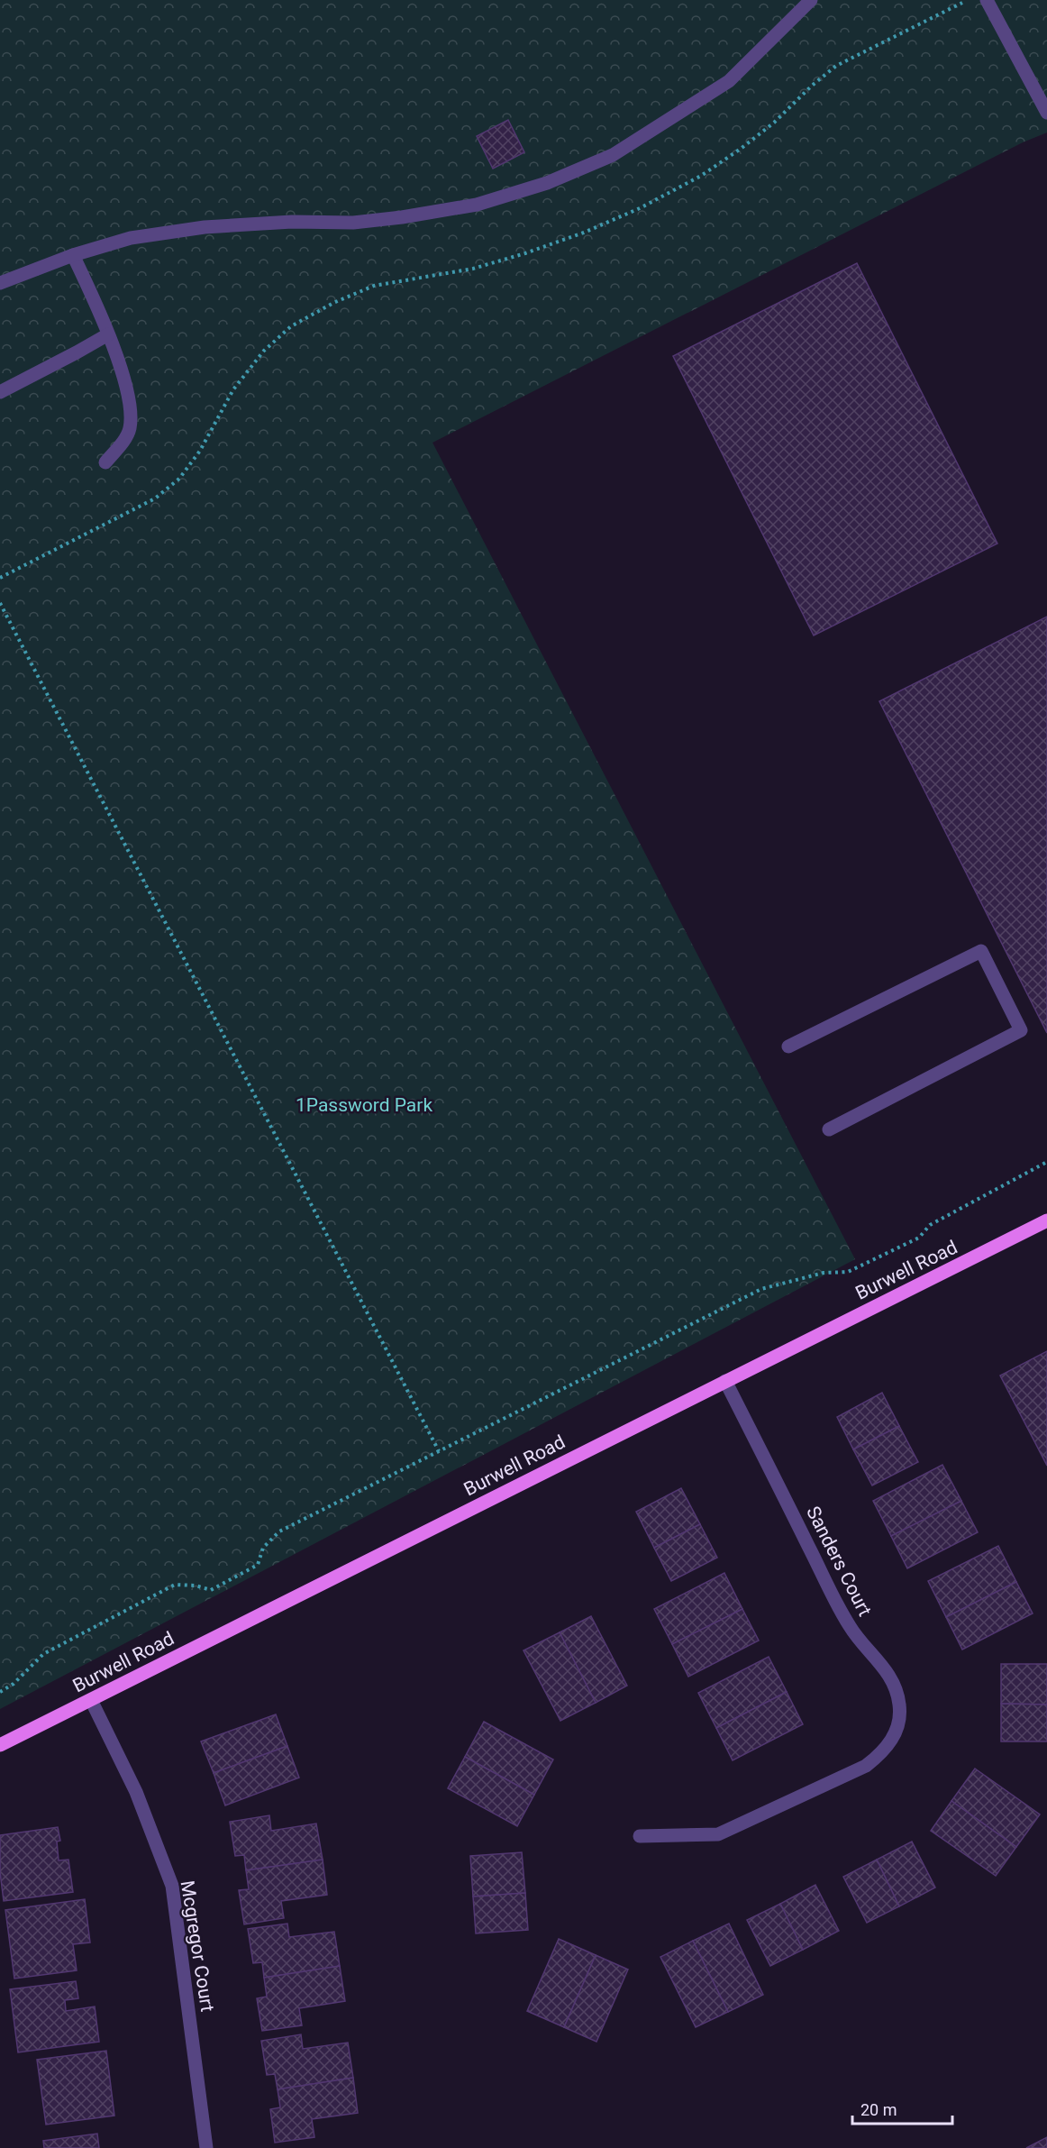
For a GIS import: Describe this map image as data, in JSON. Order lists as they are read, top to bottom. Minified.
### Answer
{"streets":{"main road":["Burwell Road"],"street":["Sanders Court","Mcgregor Court"]},"crossings":[["Burwell Road","Sanders Court"],["Burwell Road","Mcgregor Court"]],"parks":["1Password Park"],"scale_bar":"20 m"}
